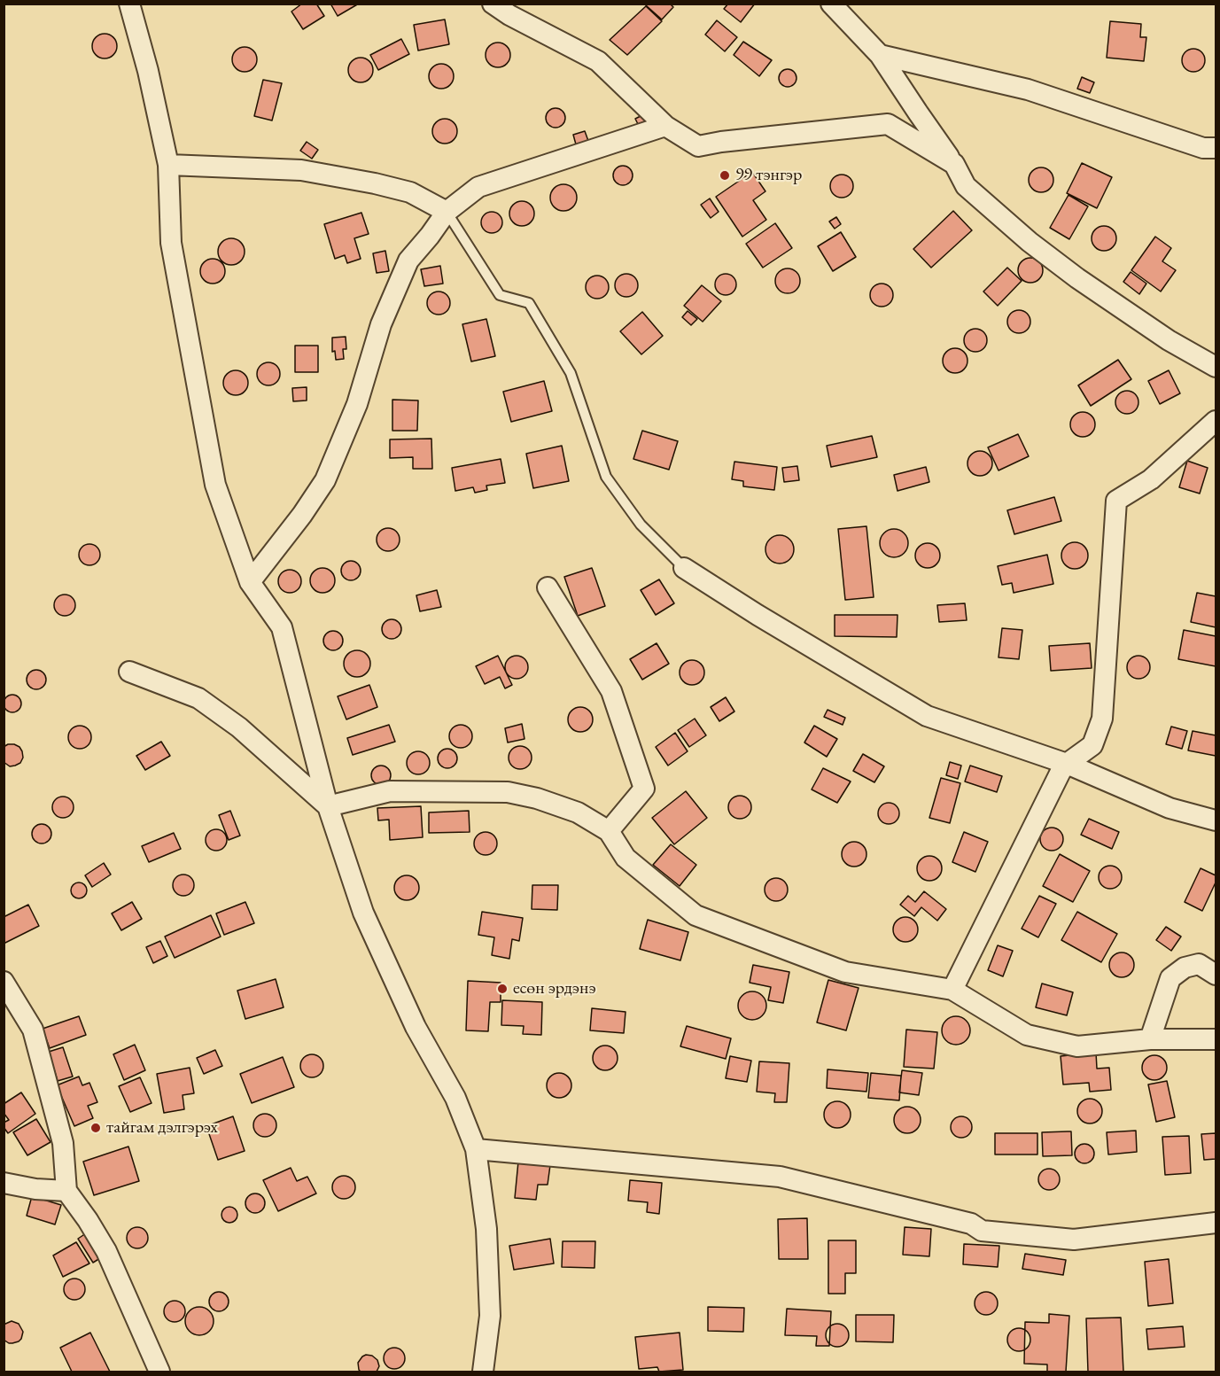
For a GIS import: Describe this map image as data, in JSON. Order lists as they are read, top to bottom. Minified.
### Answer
{"places":["99 тэнгэр","есөн эрдэнэ","тайгам дэлгэрэх"]}
